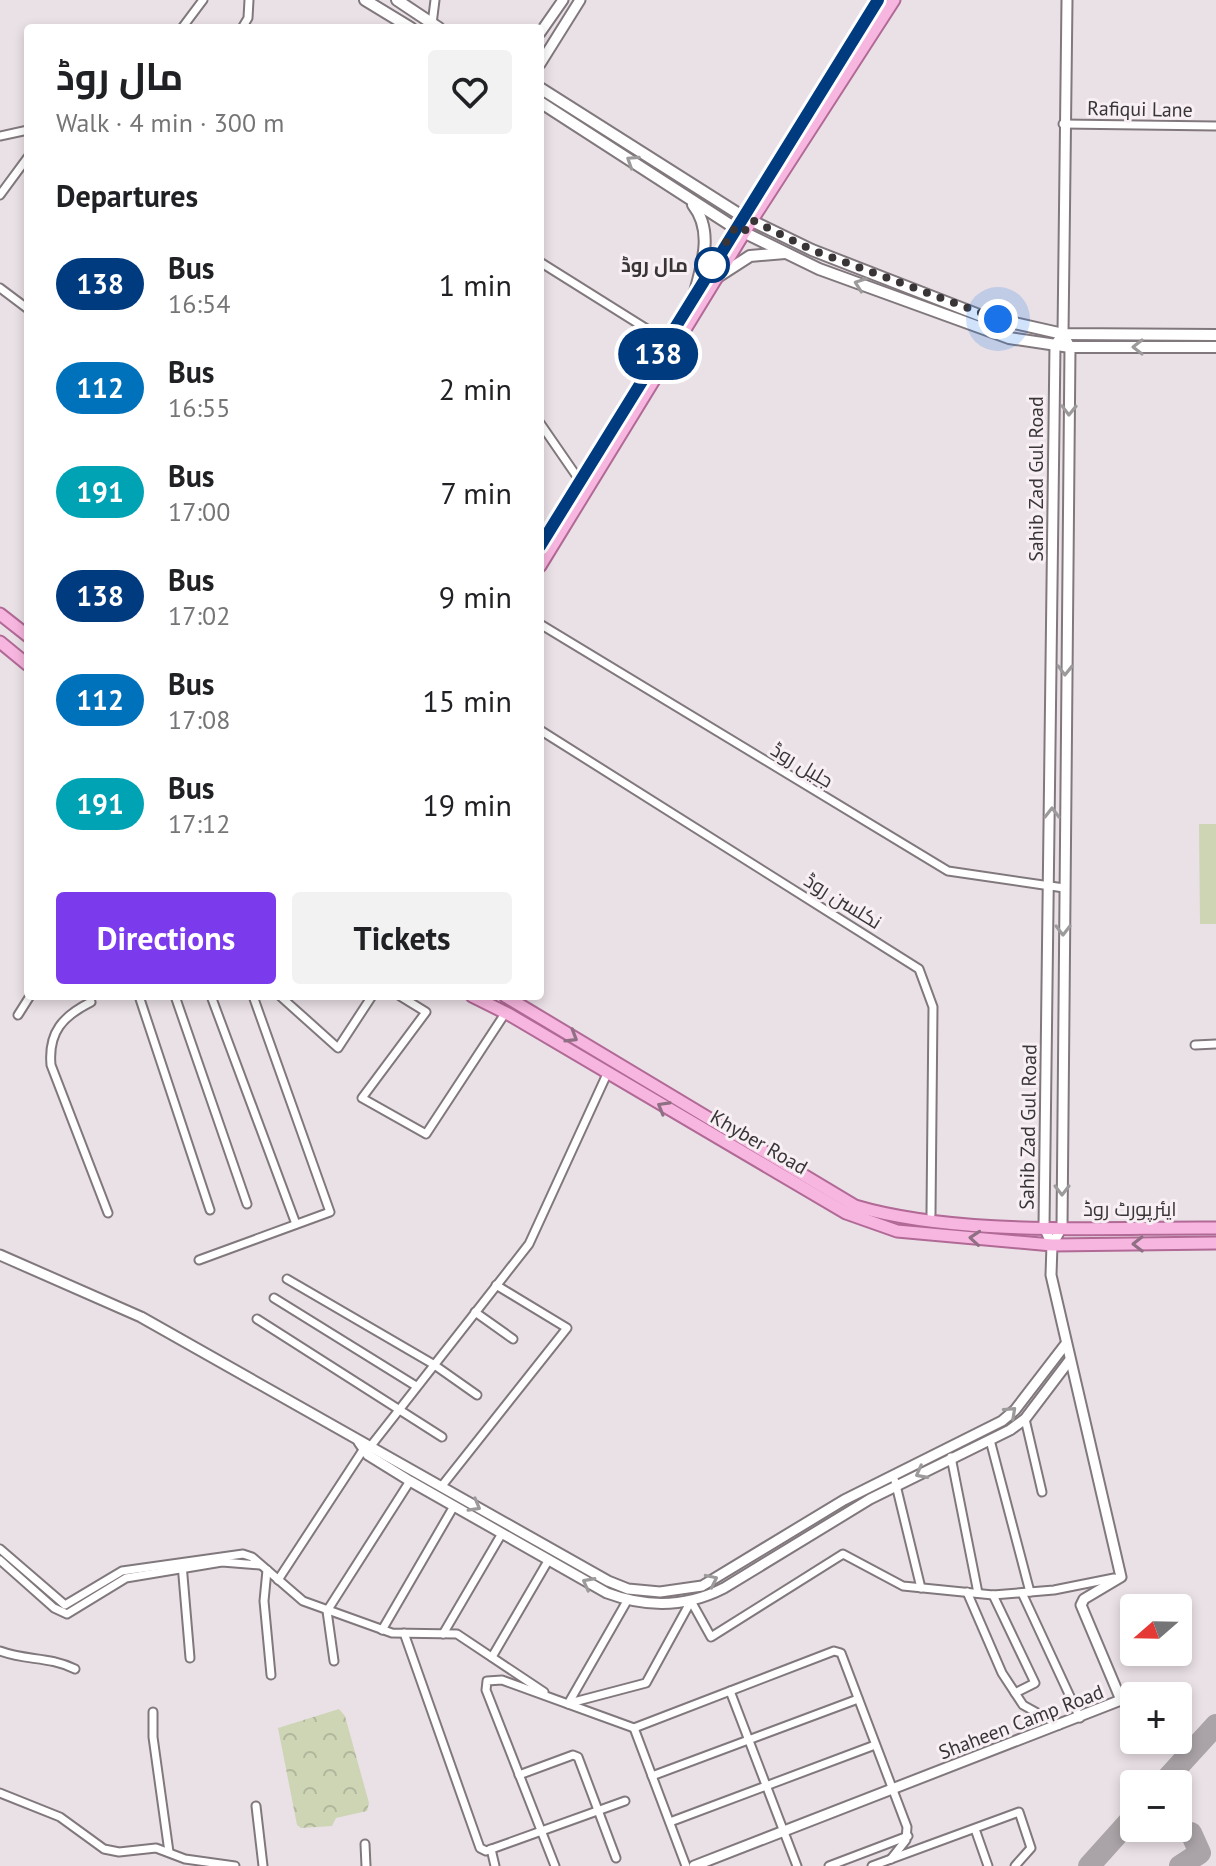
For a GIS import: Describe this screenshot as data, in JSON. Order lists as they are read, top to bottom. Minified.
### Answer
{"streets":{"main road":["Khyber Road","ایئرپورٹ روڈ"],"street":["Rafiqui Lane","Sahib Zad Gul Road","جلیل روڈ","نکلسن روڈ","Shaheen Camp Road"]},"crossings":[["Rafiqui Lane","Sahib Zad Gul Road"],["Sahib Zad Gul Road","جلیل روڈ"],["Sahib Zad Gul Road","Khyber Road"],["Sahib Zad Gul Road","ایئرپورٹ روڈ"],["Khyber Road","ایئرپورٹ روڈ"]],"places":["مال روڈ"],"lines":["bus line 138"],"north":"left","page":{"on_map":"138","heading":[["مال روڈ","Walk · 4 min · 300 m"],"Departures"],"list":[{"mark":"138","name":"Bus","note":"16:54","value":"1 min"},{"mark":"112","name":"Bus","note":"16:55","value":"2 min"},{"mark":"191","name":"Bus","note":"17:00","value":"7 min"},{"mark":"138","name":"Bus","note":"17:02","value":"9 min"},{"mark":"112","name":"Bus","note":"17:08","value":"15 min"},{"mark":"191","name":"Bus","note":"17:12","value":"19 min"}],"buttons":["Directions","Tickets"],"map_buttons":["+","−"]}}
